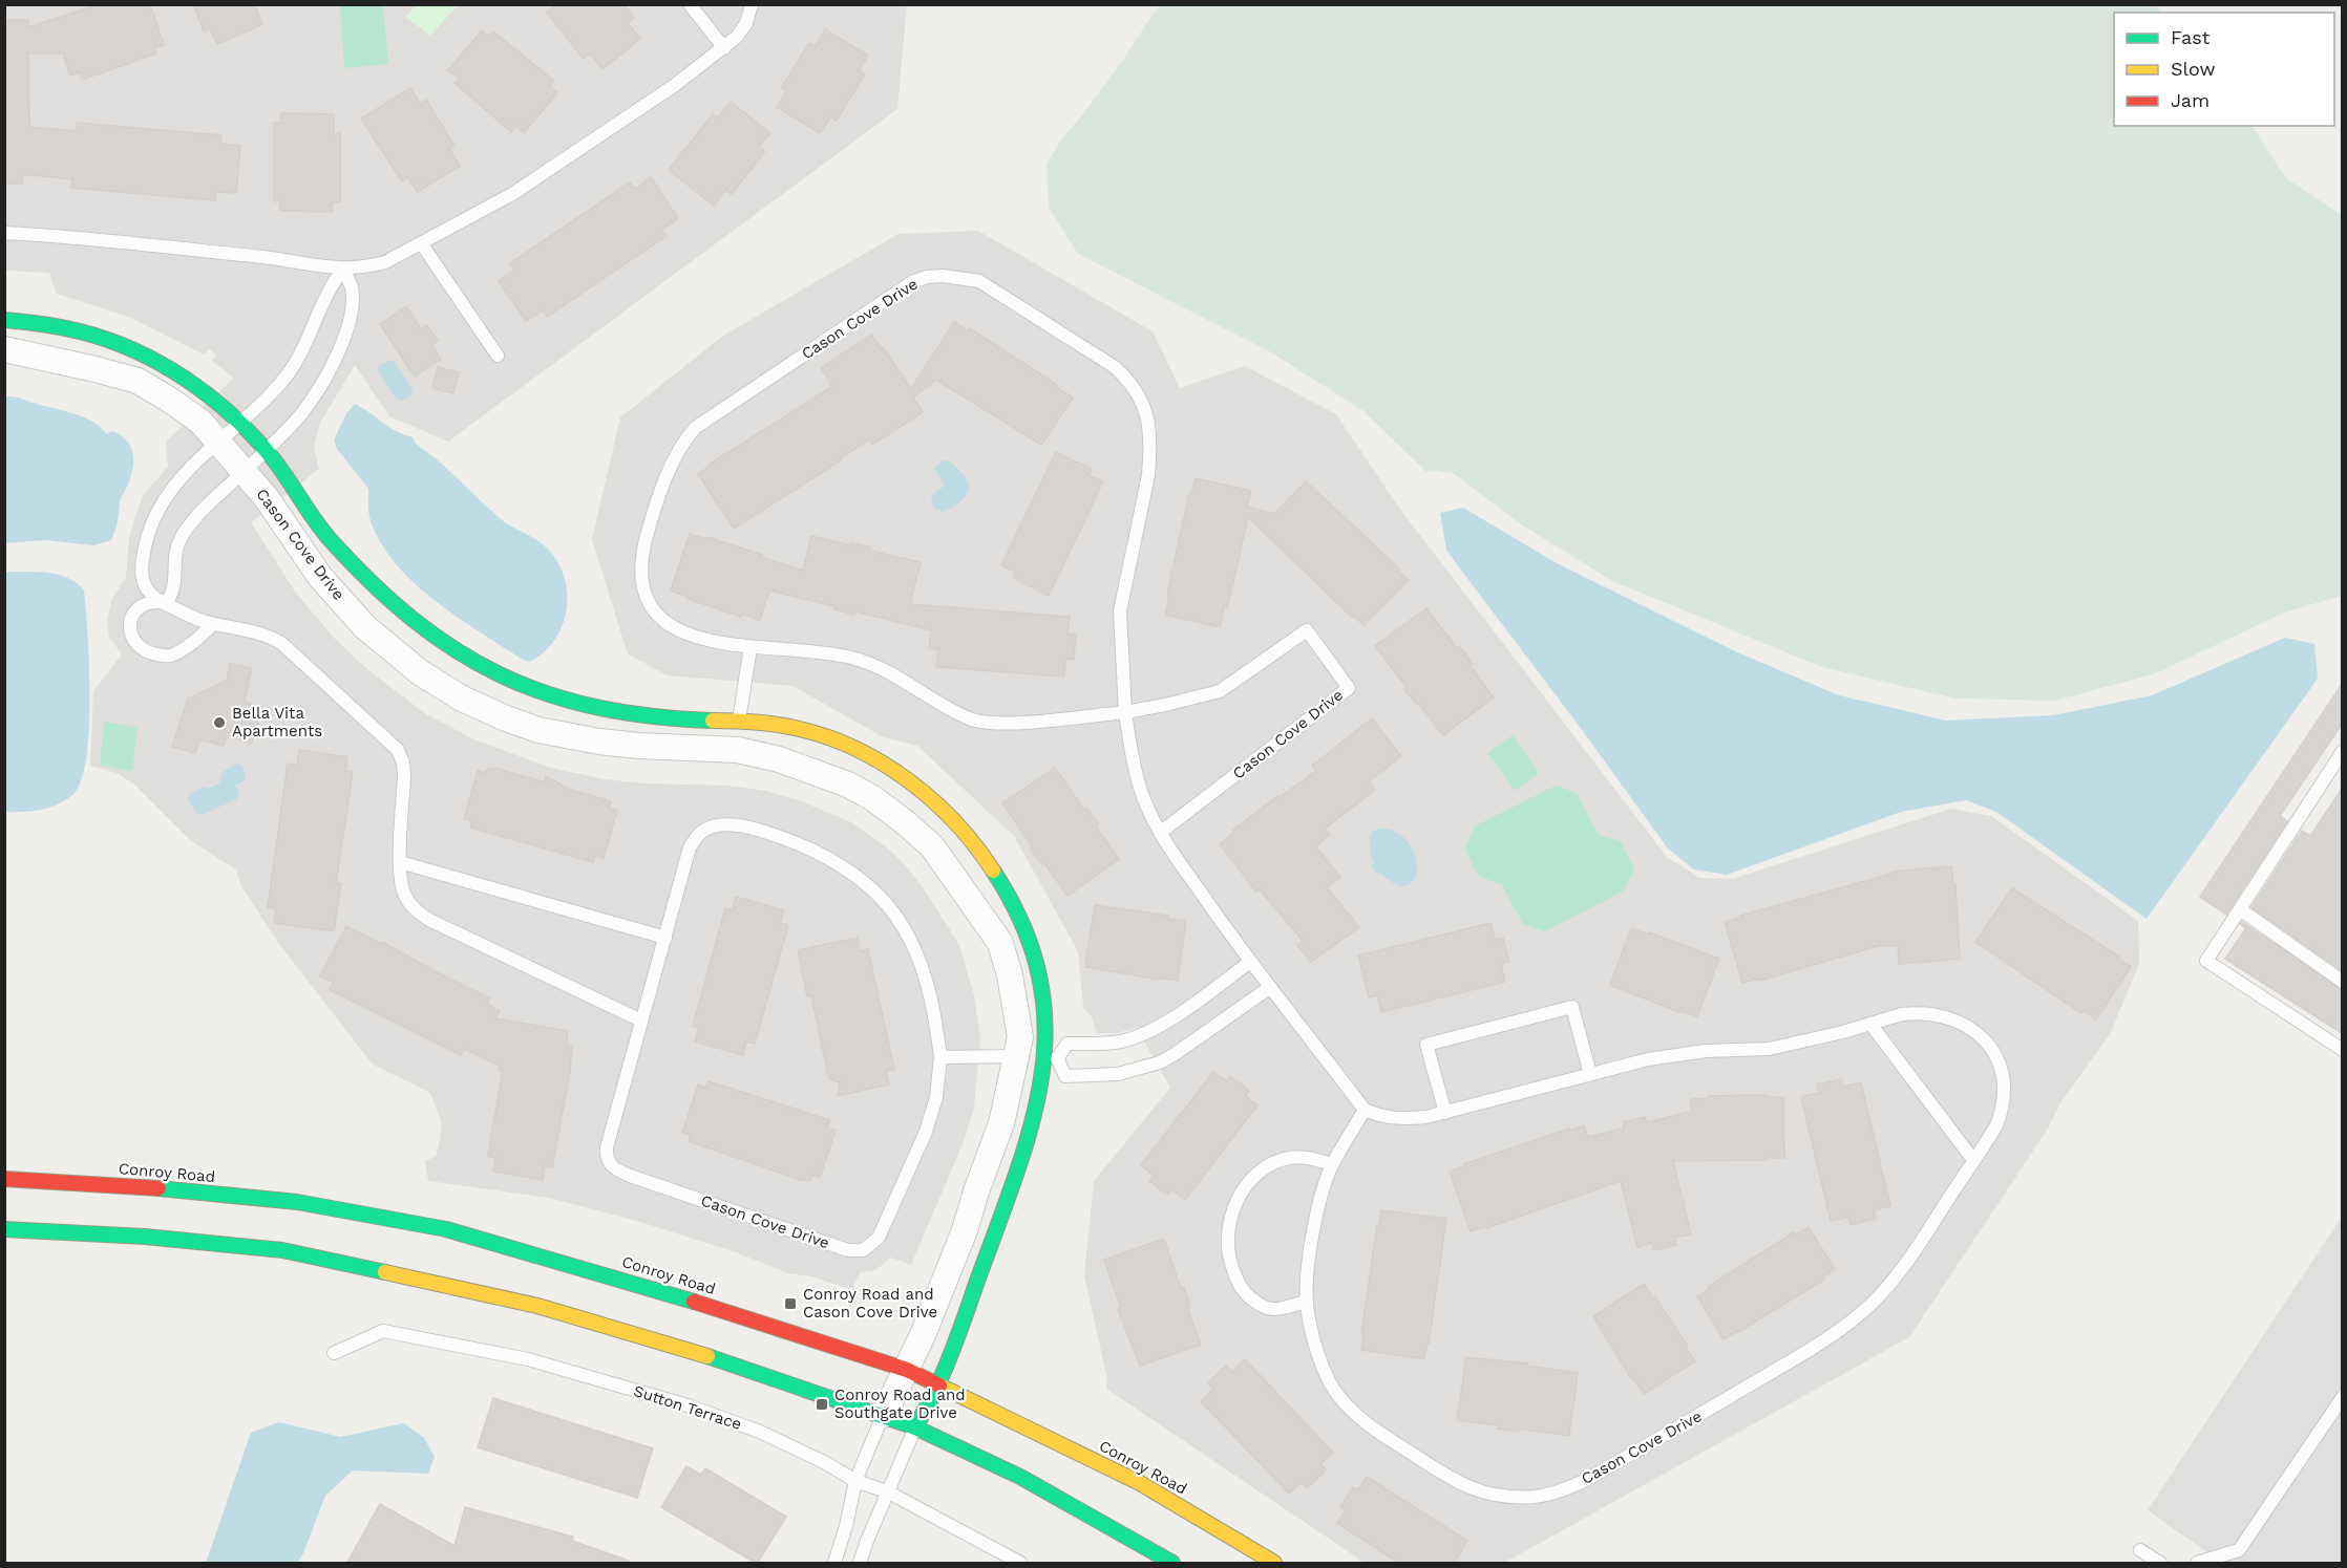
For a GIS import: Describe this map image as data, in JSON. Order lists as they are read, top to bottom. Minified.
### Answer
{"streets":{"main road":["Cason Cove Drive","Conroy Road"],"lane":["Sutton Terrace"]},"crossings":[["Cason Cove Drive","Conroy Road"]],"places":{"other":["Bella Vita Apartments"],"transit":["Conroy Road and Cason Cove Drive","Conroy Road and Southgate Drive"]},"legend":["Fast","Slow","Jam"]}
